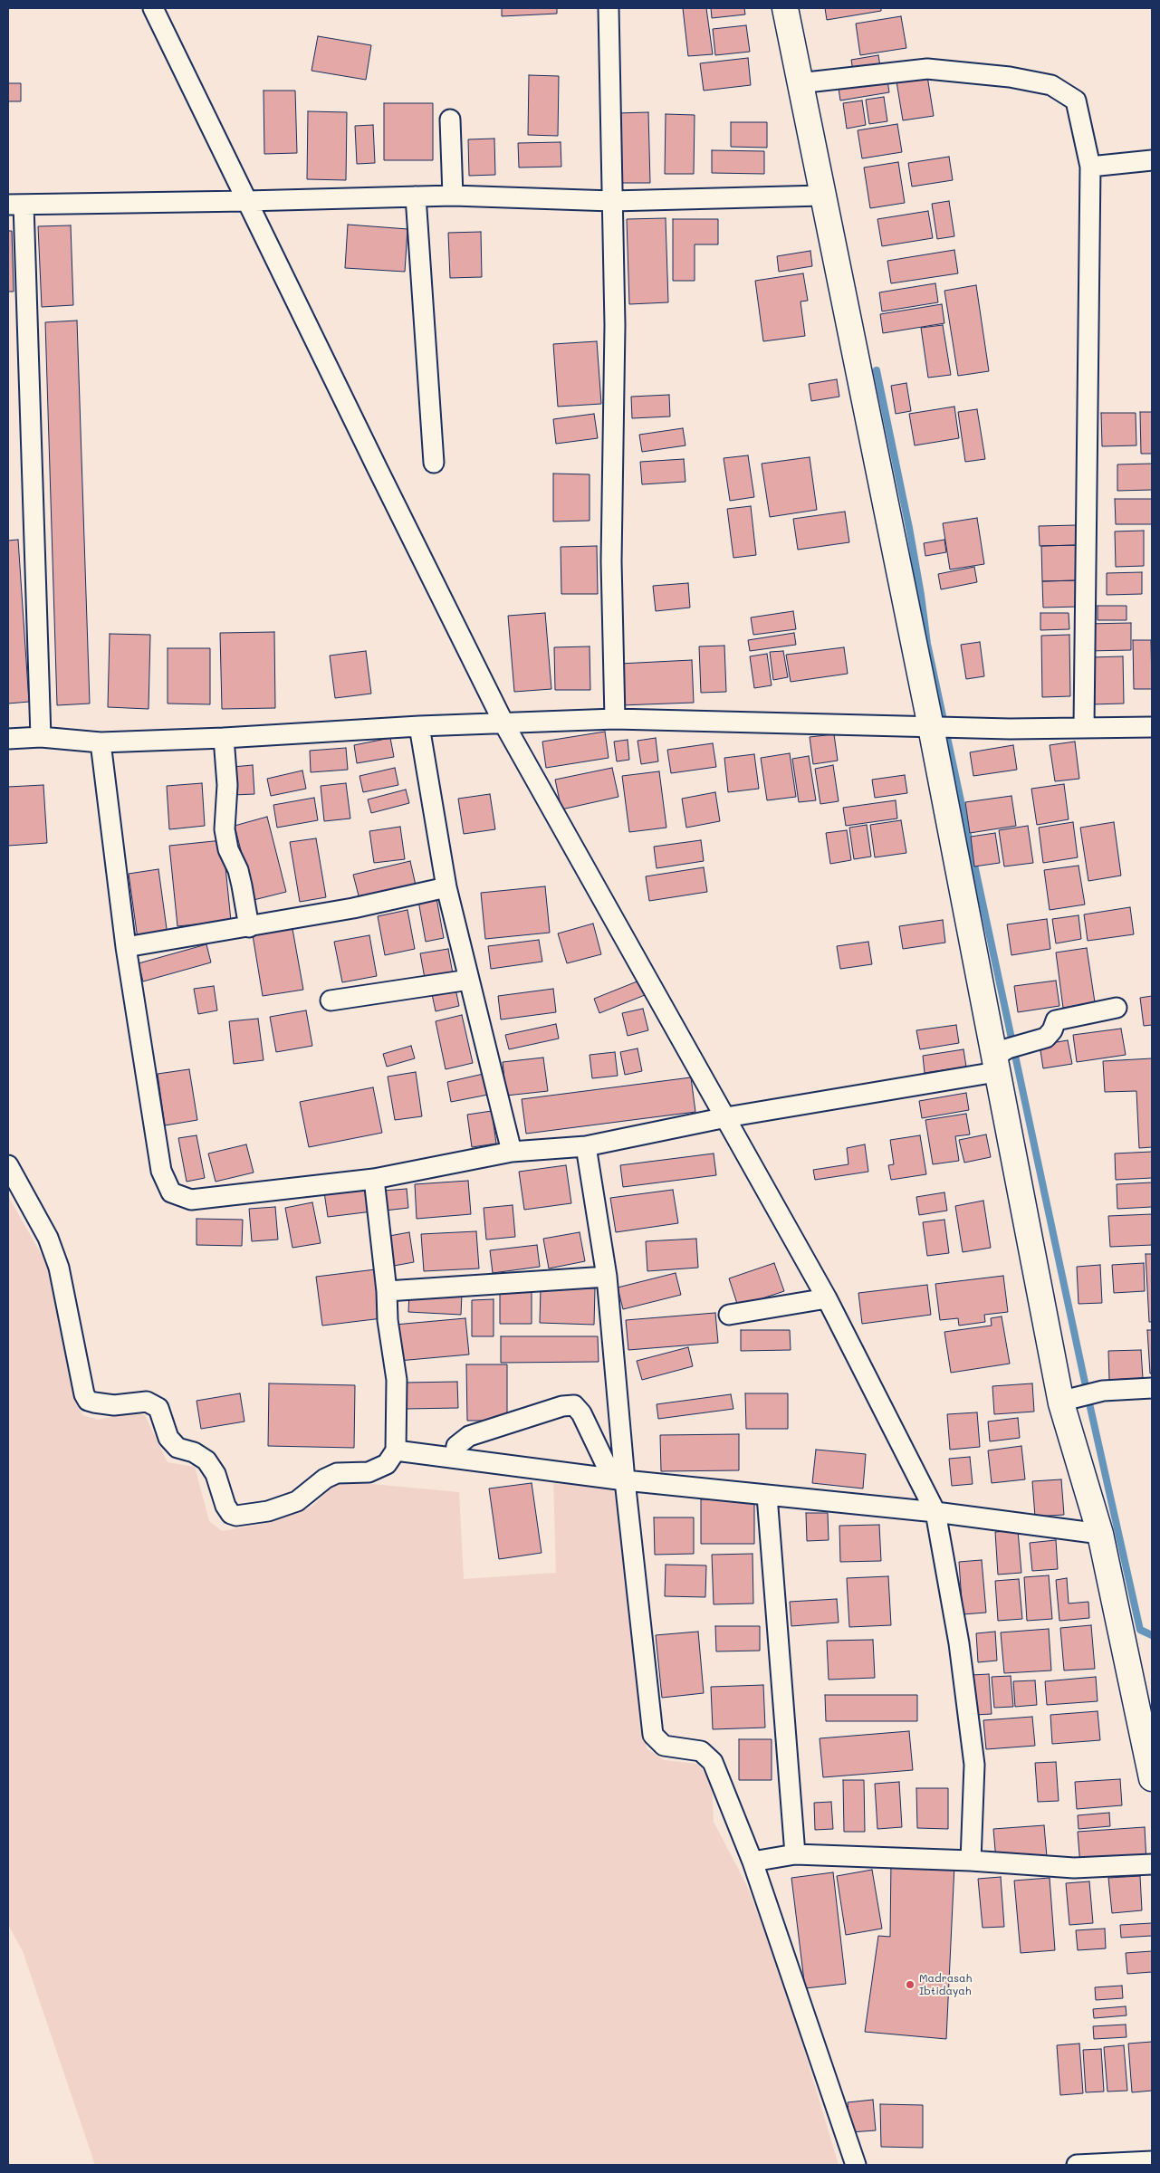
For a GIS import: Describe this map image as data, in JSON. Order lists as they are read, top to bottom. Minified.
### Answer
{"places":["Madrasah Ibtidayah"]}
